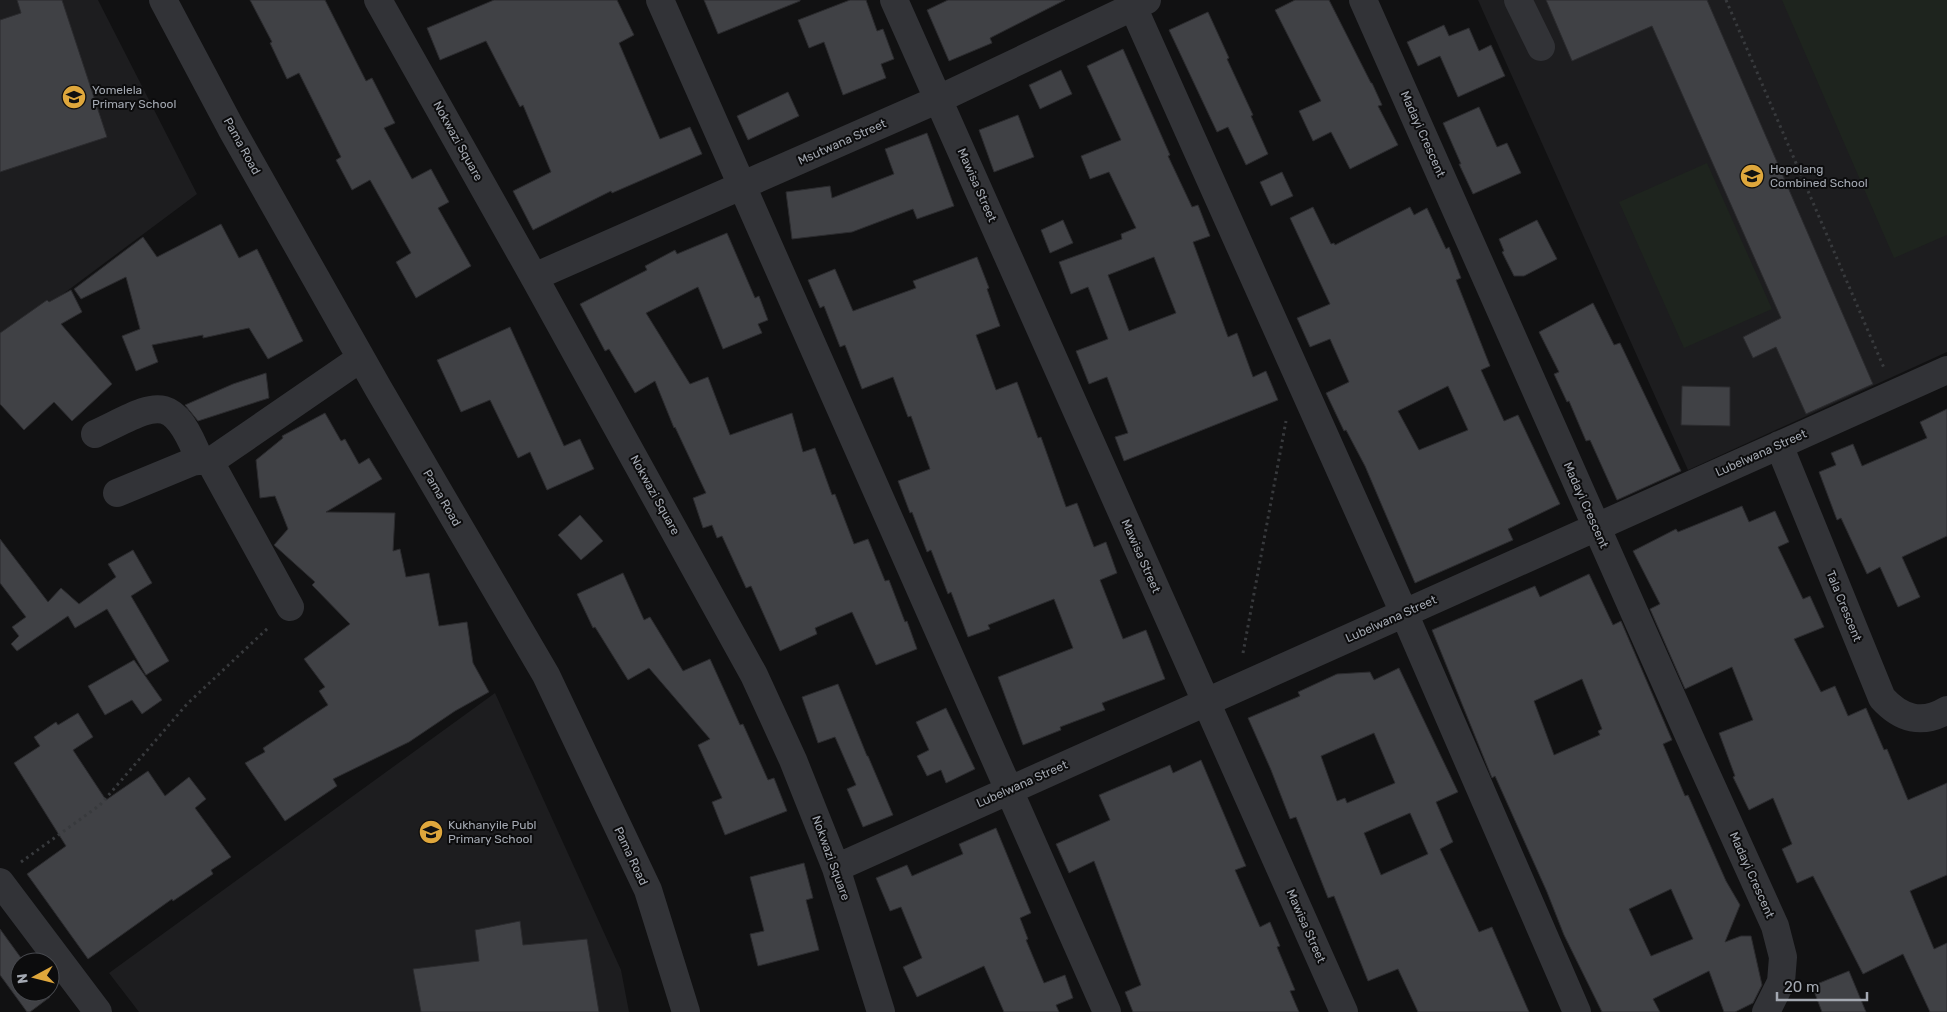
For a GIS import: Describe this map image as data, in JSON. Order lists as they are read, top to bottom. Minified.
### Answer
{"streets":{"street":["Madayi Crescent","Nokwazi Square","Msutwana Street","Pama Road","Mawisa Street","Lubelwana Street","Tala Crescent"]},"crossings":[["Madayi Crescent","Lubelwana Street"],["Nokwazi Square","Msutwana Street"],["Nokwazi Square","Lubelwana Street"],["Msutwana Street","Mawisa Street"],["Mawisa Street","Lubelwana Street"],["Lubelwana Street","Tala Crescent"]],"places":{"school or university":["Yomelela Primary School","Hopolang Combined School","Kukhanyile Publ Primary School"]},"scale_bar":"20 m","north":"left"}
